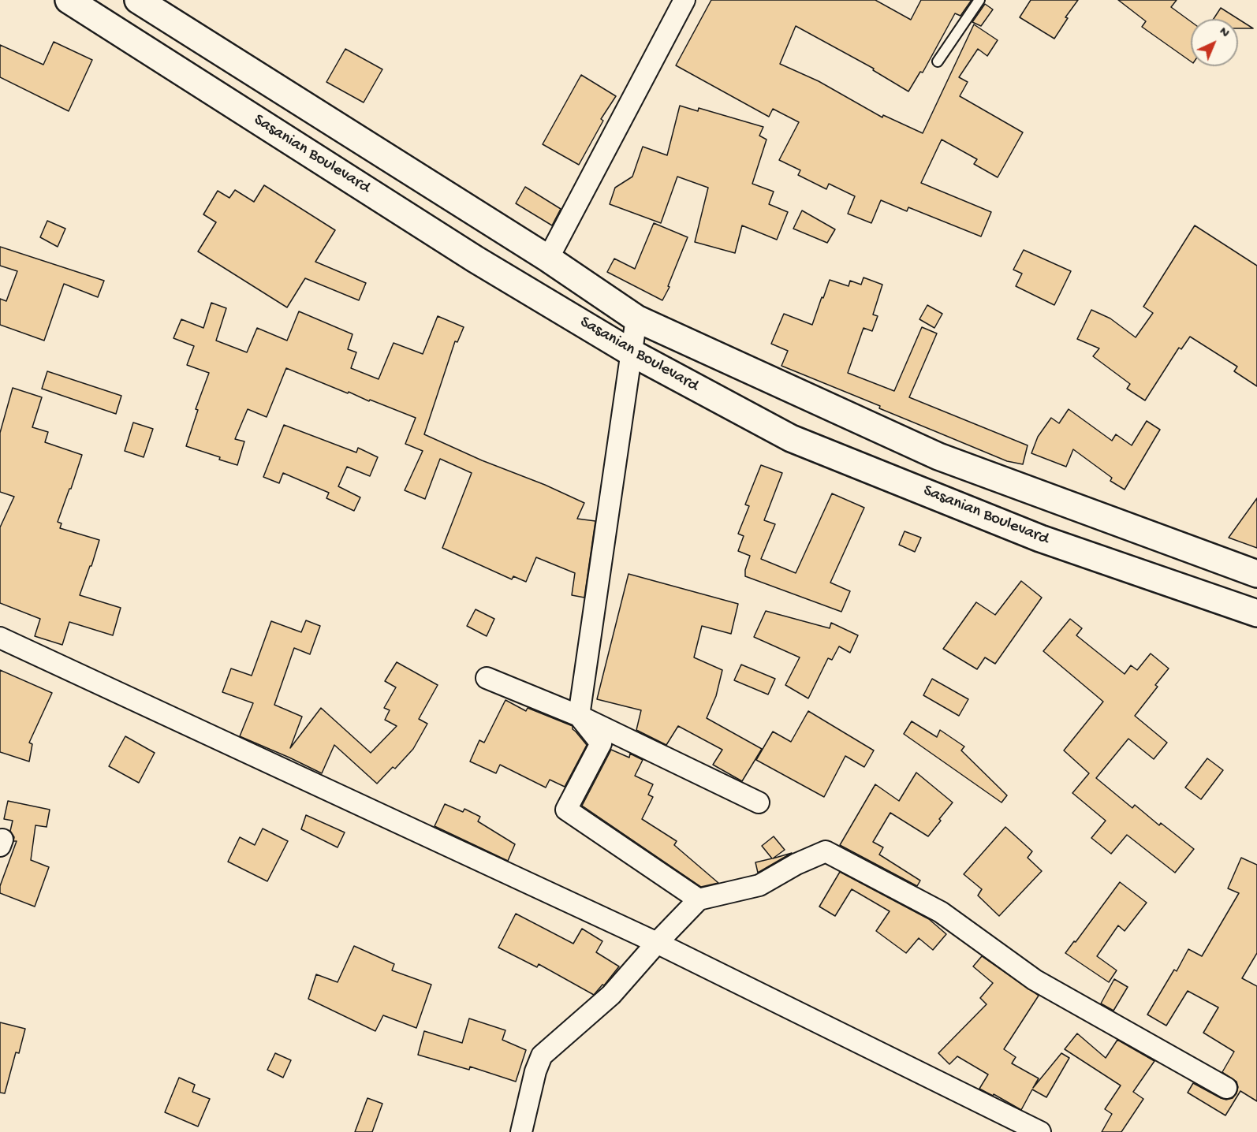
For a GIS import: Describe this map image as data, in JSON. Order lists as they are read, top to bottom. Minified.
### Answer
{"streets":{"highway":["Sasanian Boulevard"]},"north":"top right"}
